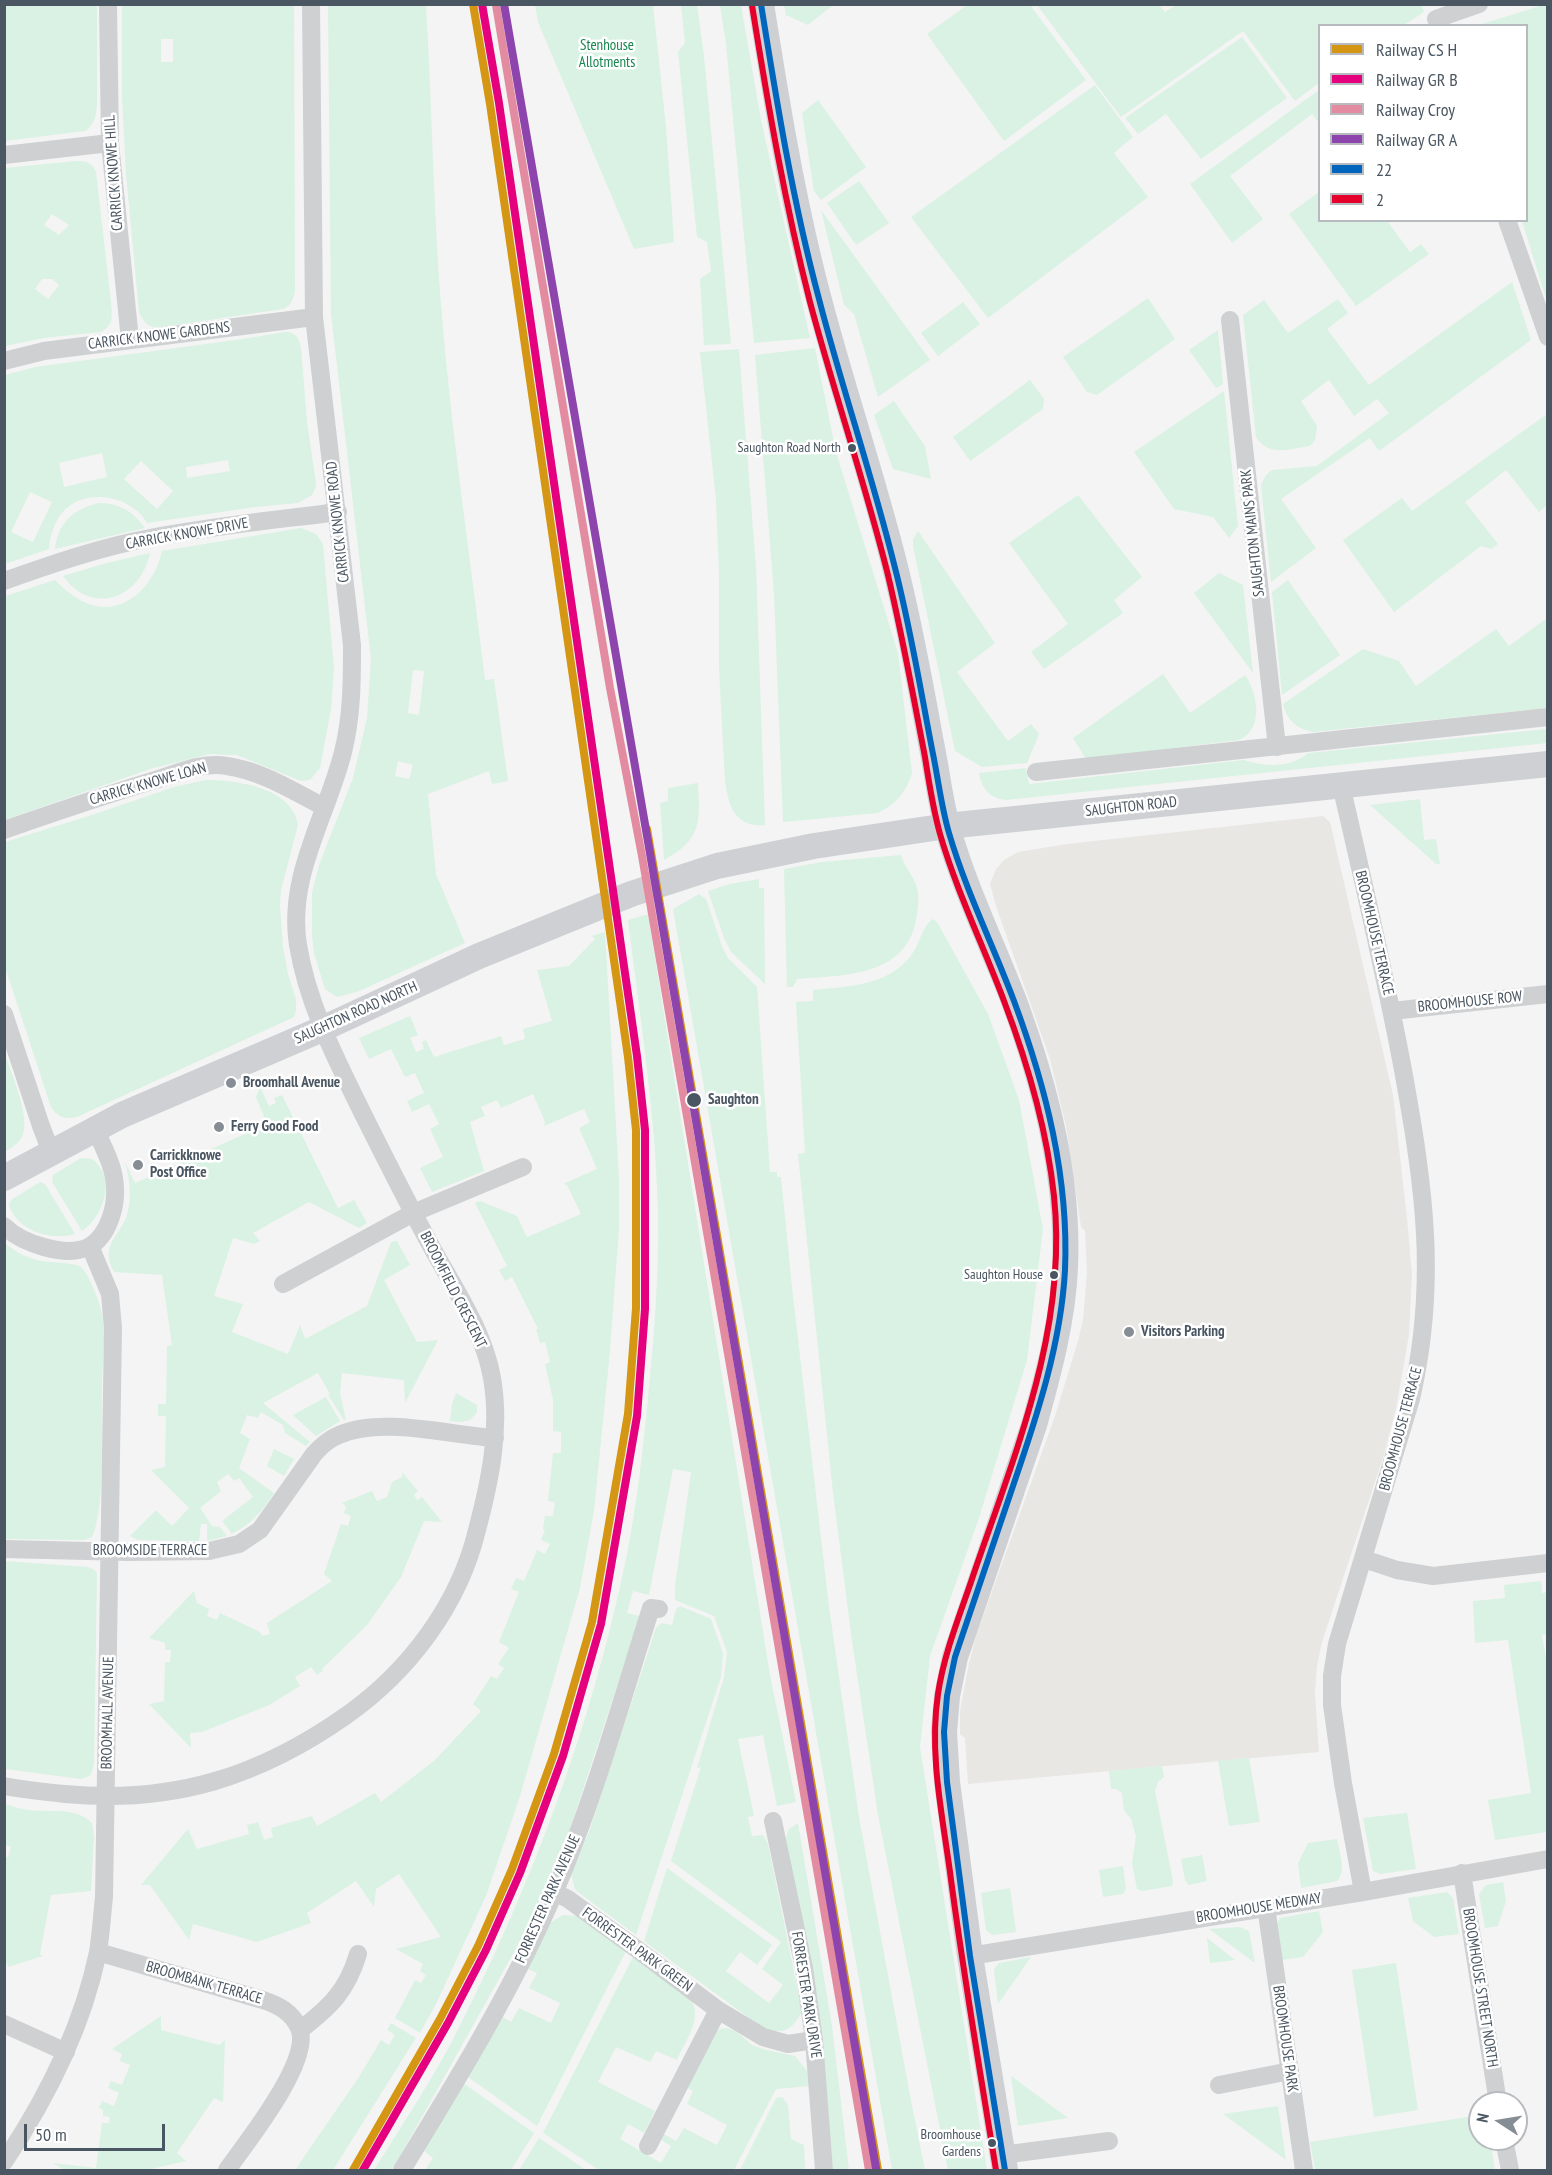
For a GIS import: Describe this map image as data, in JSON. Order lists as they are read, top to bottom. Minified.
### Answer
{"streets":{"street":["CARRICK KNOWE HILL","CARRICK KNOWE GARDENS","CARRICK KNOWE ROAD","SAUGHTON MAINS PARK","CARRICK KNOWE DRIVE","CARRICK KNOWE LOAN","SAUGHTON ROAD","BROOMHOUSE TERRACE","BROOMHOUSE ROW","SAUGHTON ROAD NORTH","BROOMFIELD CRESCENT","BROOMSIDE TERRACE","BROOMHALL AVENUE","FORRESTER PARK AVENUE","BROOMHOUSE MEDWAY","FORRESTER PARK GREEN","BROOMBANK TERRACE","BROOMHOUSE STREET NORTH","FORRESTER PARK DRIVE","BROOMHOUSE PARK"]},"crossings":[["CARRICK KNOWE HILL","CARRICK KNOWE GARDENS"],["CARRICK KNOWE GARDENS","CARRICK KNOWE ROAD"],["CARRICK KNOWE ROAD","CARRICK KNOWE DRIVE"],["CARRICK KNOWE ROAD","CARRICK KNOWE LOAN"],["CARRICK KNOWE ROAD","SAUGHTON ROAD NORTH"],["CARRICK KNOWE ROAD","BROOMFIELD CRESCENT"],["SAUGHTON ROAD","BROOMHOUSE TERRACE"],["SAUGHTON ROAD","SAUGHTON ROAD NORTH"],["BROOMHOUSE TERRACE","BROOMHOUSE ROW"],["BROOMHOUSE TERRACE","BROOMHOUSE MEDWAY"],["SAUGHTON ROAD NORTH","BROOMFIELD CRESCENT"],["BROOMFIELD CRESCENT","BROOMSIDE TERRACE"],["BROOMFIELD CRESCENT","BROOMHALL AVENUE"],["BROOMSIDE TERRACE","BROOMHALL AVENUE"],["BROOMHALL AVENUE","BROOMBANK TERRACE"],["FORRESTER PARK AVENUE","FORRESTER PARK GREEN"],["BROOMHOUSE MEDWAY","BROOMHOUSE STREET NORTH"],["BROOMHOUSE MEDWAY","BROOMHOUSE PARK"],["FORRESTER PARK GREEN","FORRESTER PARK DRIVE"]],"parks":["Stenhouse Allotments"],"places":["Saughton Road North","Broomhall Avenue","Saughton","Ferry Good Food","Carrickknowe Post Office","Saughton House","Visitors Parking","Broomhouse Gardens"],"lines":["transit line 22","rail line Croy","transit line 2"],"legend":["Railway CS H","Railway GR B","Railway Croy","Railway GR A","22","2"],"scale_bar":"50 m","north":"left"}
